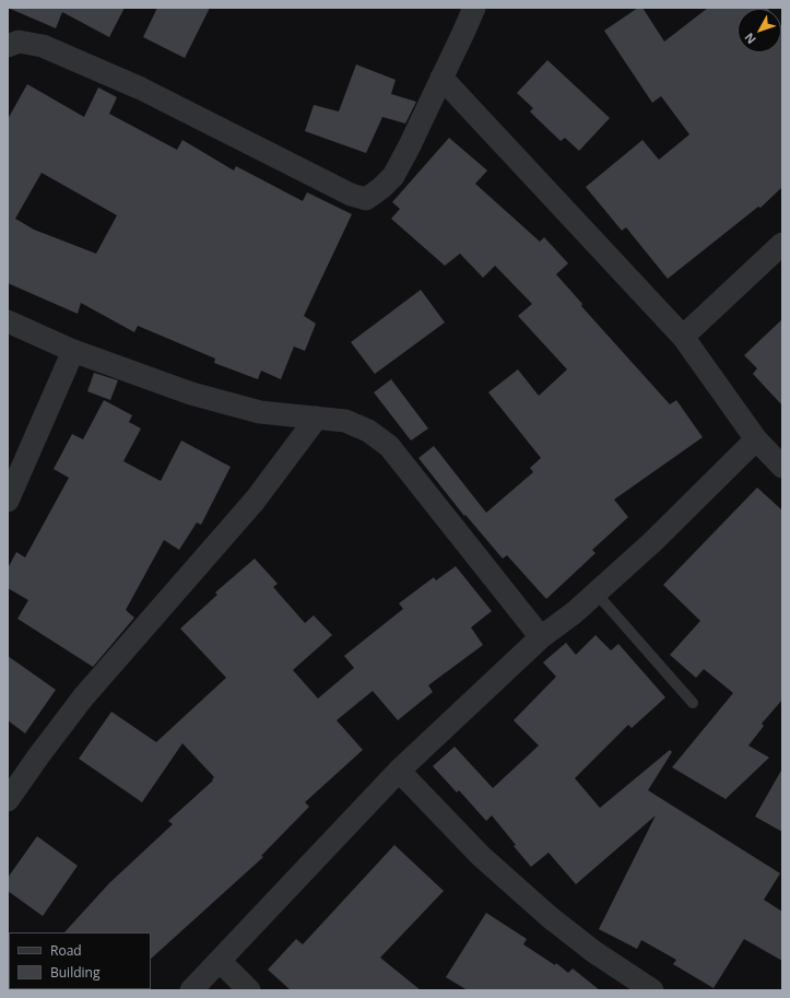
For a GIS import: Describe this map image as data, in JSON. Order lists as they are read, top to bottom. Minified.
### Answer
{"legend":["Road","Building"],"north":"bottom left"}
